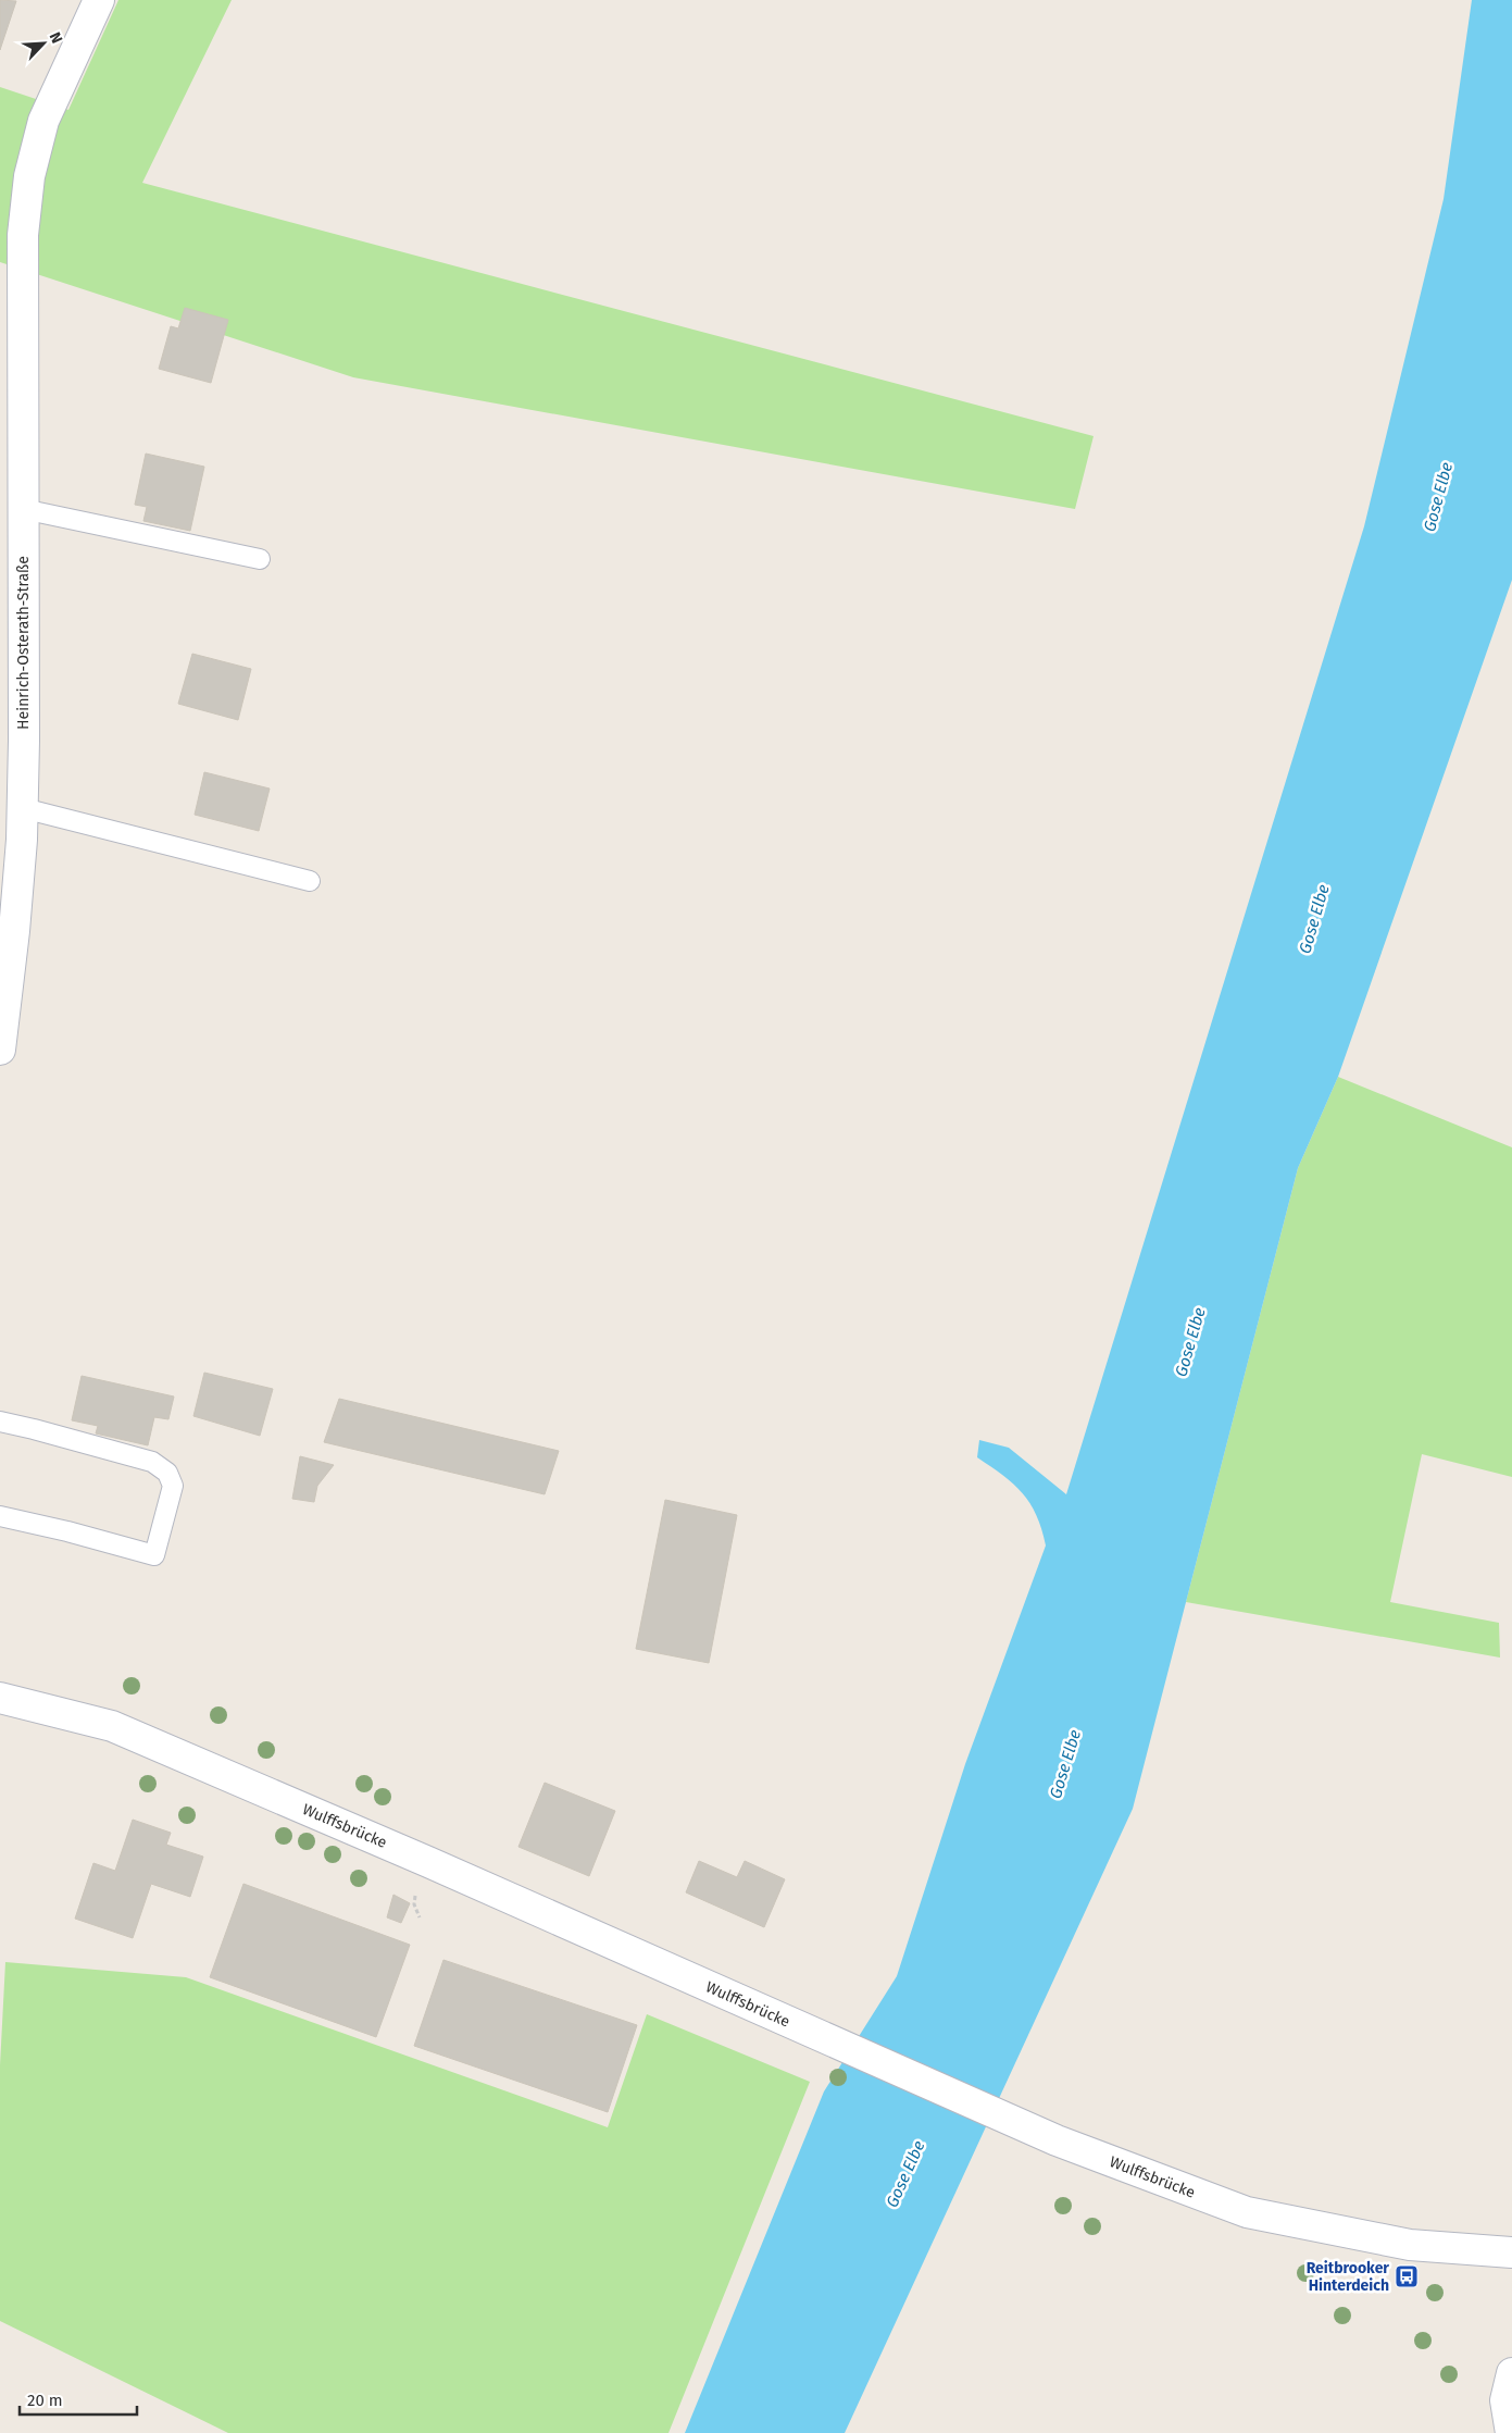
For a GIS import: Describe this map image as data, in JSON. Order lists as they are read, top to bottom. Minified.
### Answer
{"streets":{"street":["Heinrich-Osterath-Straße","Wulffsbrücke"]},"water":["Gose Elbe"],"places":{"bus stop":["Reitbrooker Hinterdeich"]},"scale_bar":"20 m","north":"top right"}
